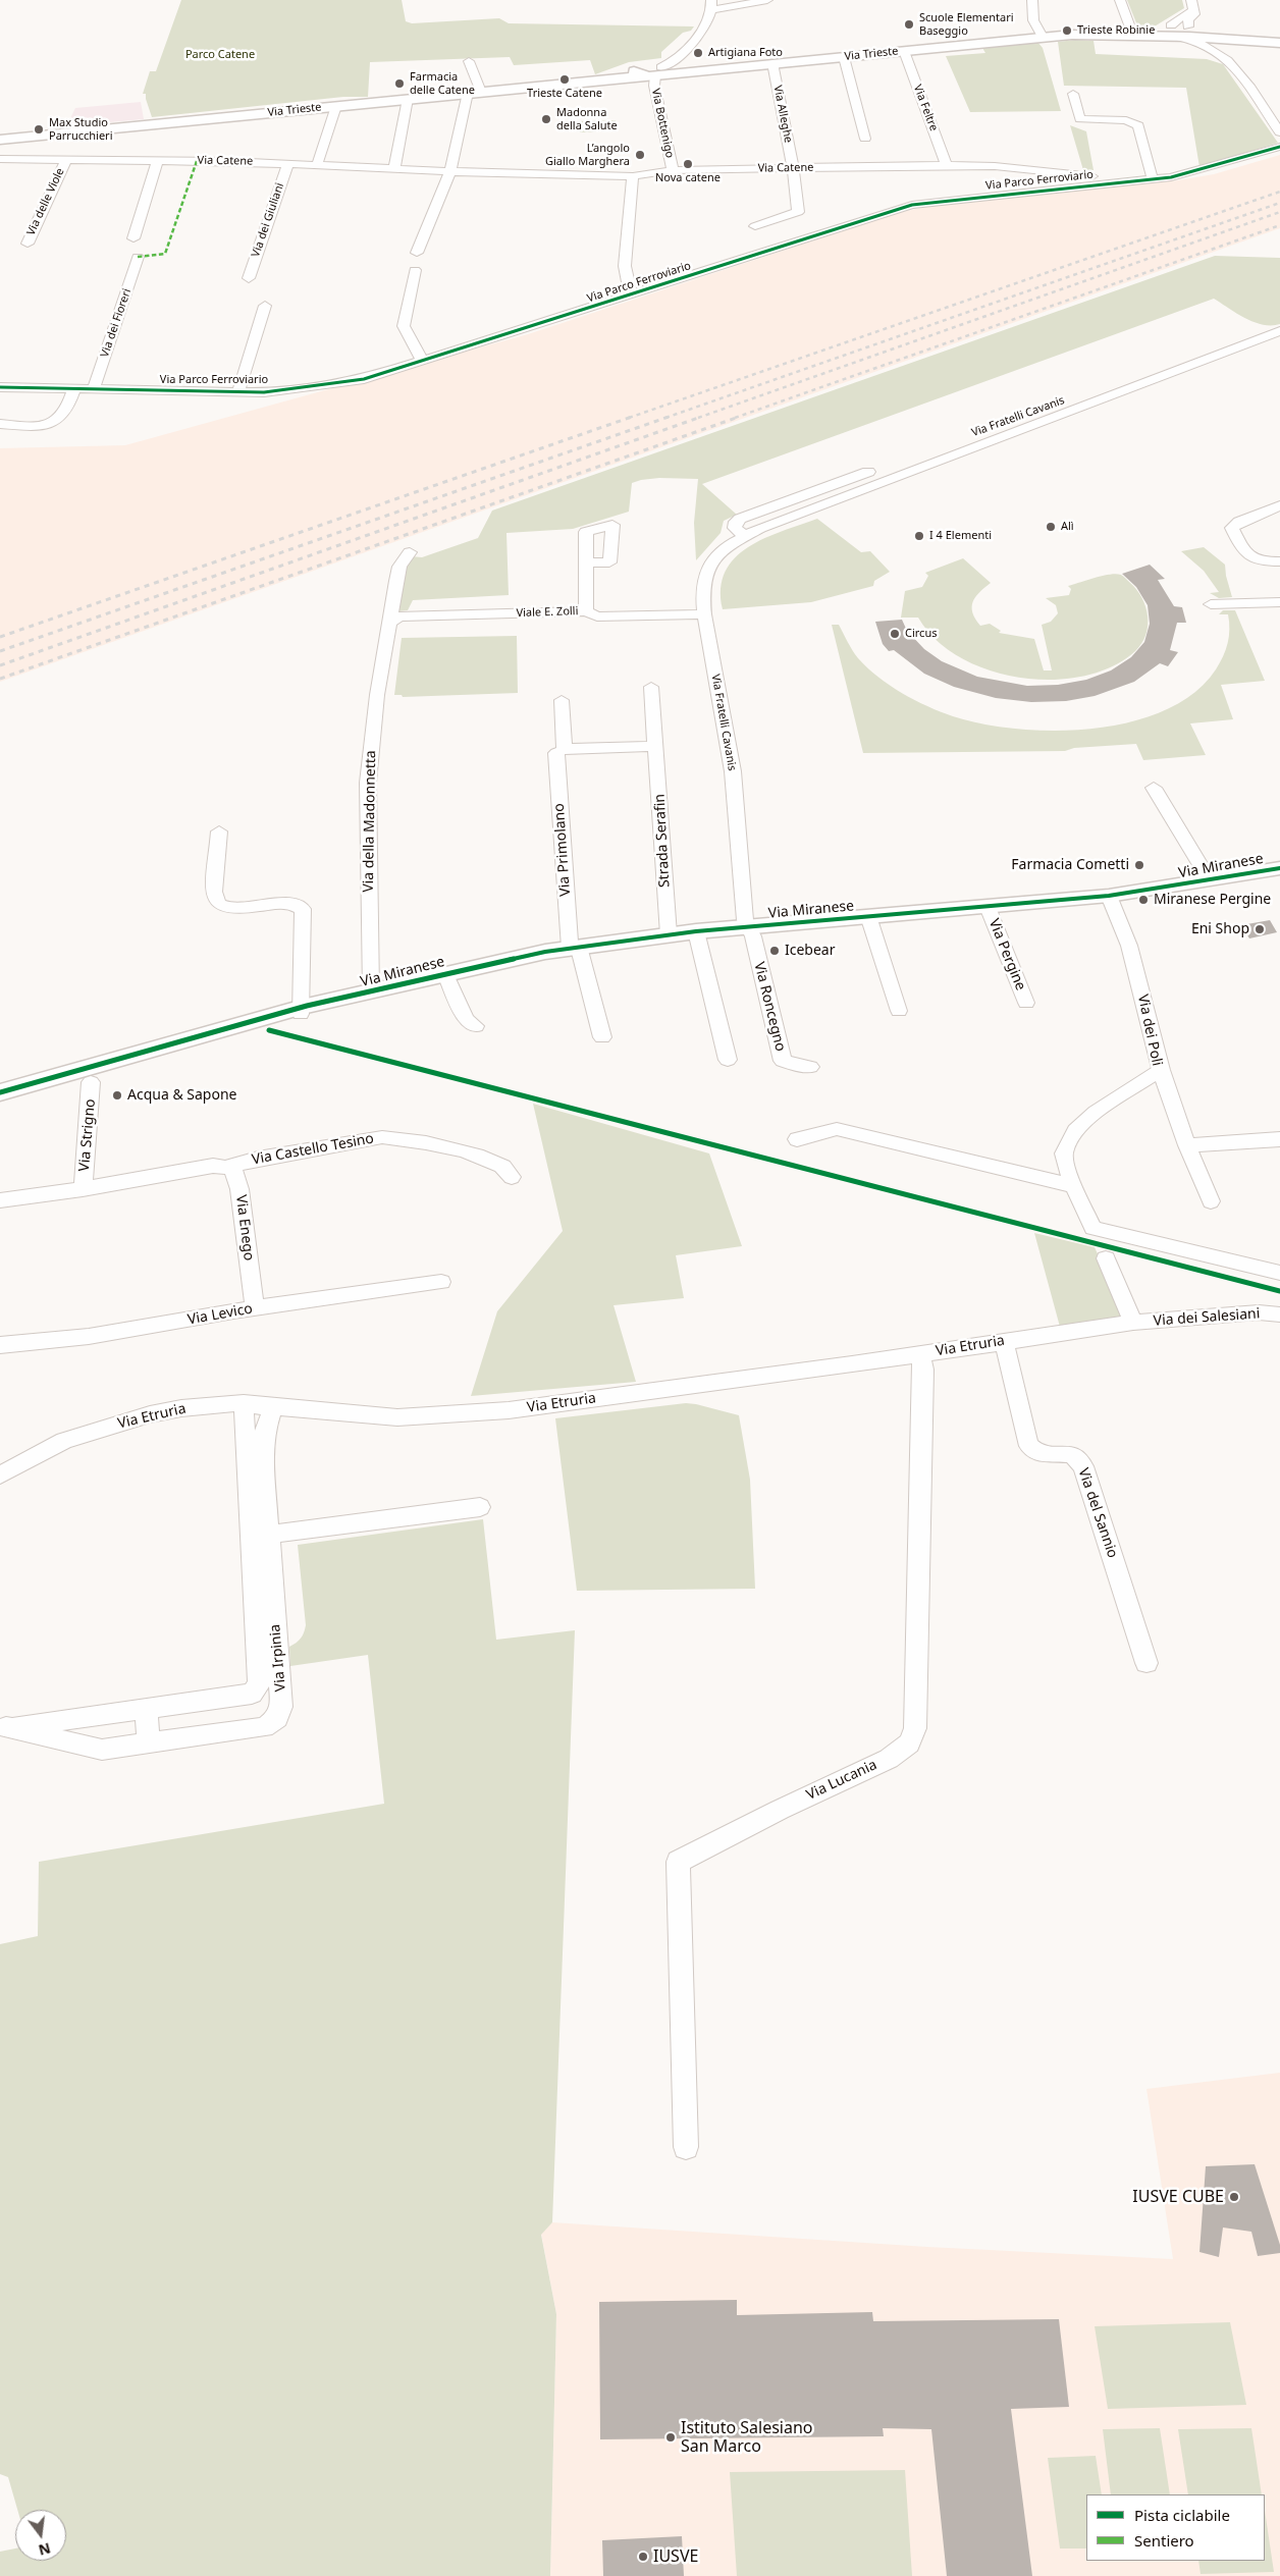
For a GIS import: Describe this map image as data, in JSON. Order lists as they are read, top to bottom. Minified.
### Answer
{"streets":{"street":["Via Trieste","Via Feltre","Via Alleghe","Via Bottenigo","Via Catene","Via Parco Ferroviario","Via delle Viole","Via dei Giuliani","Via dei Fioreri","Via Fratelli Cavanis","Viale E. Zolli","Via della Madonnetta","Strada Serafin","Via Primolano","Via Miranese","Via Pergine","Via Roncegno","Via dei Poli","Via Strigno","Via Castello Tesino","Via Enego","Via Levico","Via dei Salesiani","Via Etruria","Via del Sannio","Via Irpinia","Via Lucania"]},"crossings":[["Via Trieste","Via Feltre"],["Via Trieste","Via Alleghe"],["Via Trieste","Via Bottenigo"],["Via Feltre","Via Catene"],["Via Alleghe","Via Catene"],["Via Bottenigo","Via Catene"],["Via Catene","Via Parco Ferroviario"],["Via Catene","Via delle Viole"],["Via Catene","Via dei Giuliani"],["Via Parco Ferroviario","Via dei Fioreri"],["Via Fratelli Cavanis","Viale E. Zolli"],["Via Fratelli Cavanis","Via Miranese"],["Via Fratelli Cavanis","Via Roncegno"],["Viale E. Zolli","Via della Madonnetta"],["Via della Madonnetta","Via Miranese"],["Strada Serafin","Via Miranese"],["Via Primolano","Via Miranese"],["Via Miranese","Via Pergine"],["Via Miranese","Via Roncegno"],["Via Miranese","Via dei Poli"],["Via Miranese","Via Strigno"],["Via Strigno","Via Castello Tesino"],["Via Castello Tesino","Via Enego"],["Via Enego","Via Levico"],["Via dei Salesiani","Via Etruria"],["Via Etruria","Via del Sannio"],["Via Etruria","Via Irpinia"],["Via Etruria","Via Lucania"]],"parks":["Parco Catene"],"places":["Scuole Elementari Baseggio","Trieste Robinie","Artigiana Foto","Trieste Catene","Farmacia delle Catene","Madonna della Salute","Max Studio Parrucchieri","L’angolo Giallo Marghera","Nova catene","Alì","I 4 Elementi","Circus","Farmacia Cometti","Miranese Pergine","Eni Shop","Icebear","Acqua & Sapone","IUSVE CUBE","Istituto Salesiano San Marco","IUSVE"],"legend":["Pista ciclabile","Sentiero"],"north":"bottom"}
